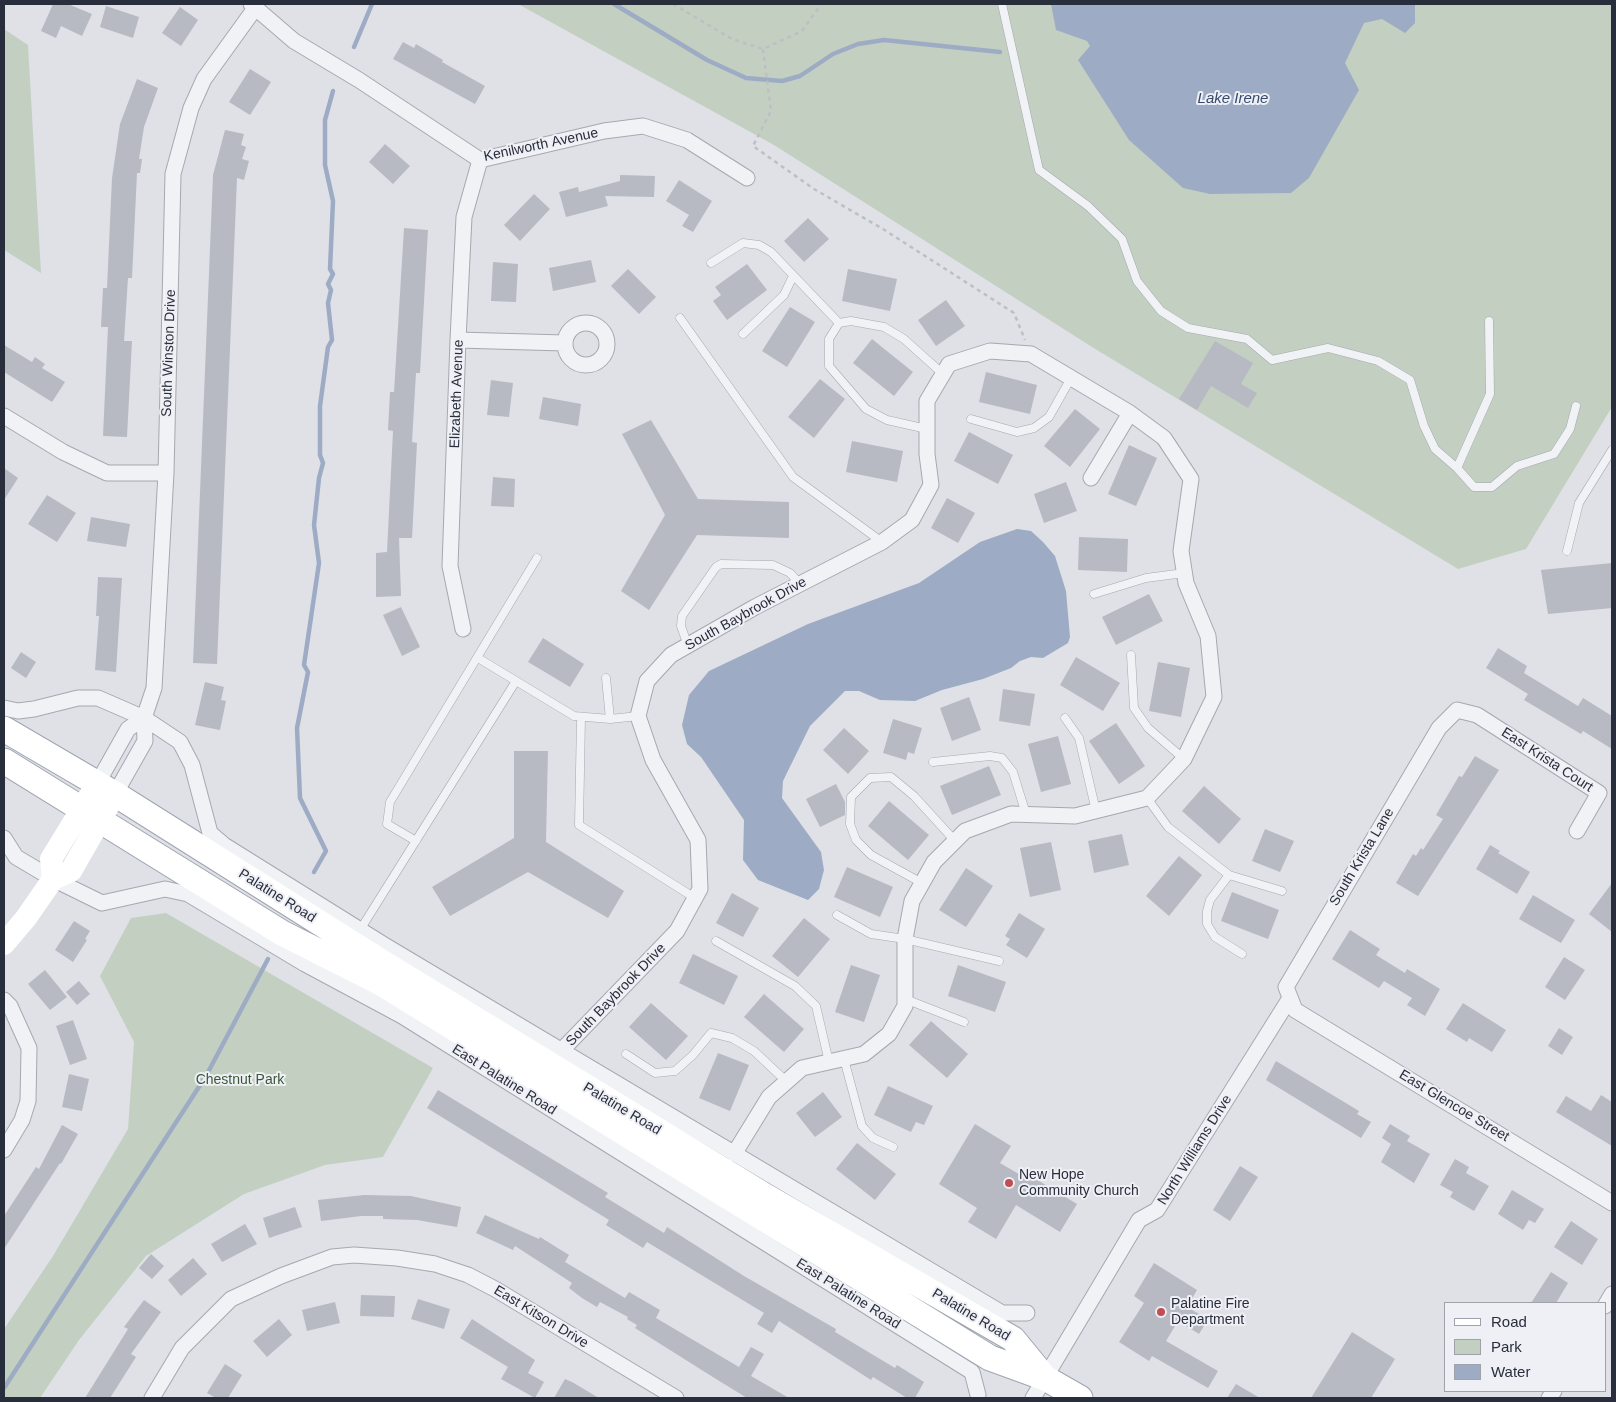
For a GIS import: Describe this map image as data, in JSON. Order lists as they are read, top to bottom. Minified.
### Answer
{"streets":{"main road":["Palatine Road"],"street":["Kenilworth Avenue","South Winston Drive","Elizabeth Avenue","South Baybrook Drive","East Krista Court","South Krista Lane","East Palatine Road","East Glencoe Street","North Williams Drive","East Kitson Drive"]},"crossings":[["Kenilworth Avenue","South Winston Drive"],["Kenilworth Avenue","Elizabeth Avenue"],["South Winston Drive","Palatine Road"],["South Baybrook Drive","Palatine Road"],["East Krista Court","South Krista Lane"],["South Krista Lane","East Glencoe Street"],["South Krista Lane","North Williams Drive"],["Palatine Road","North Williams Drive"],["East Glencoe Street","North Williams Drive"]],"water":["Lake Irene"],"parks":["Chestnut Park"],"places":["New Hope Community Church","Palatine Fire Department"],"legend":["Road","Park","Water"]}
